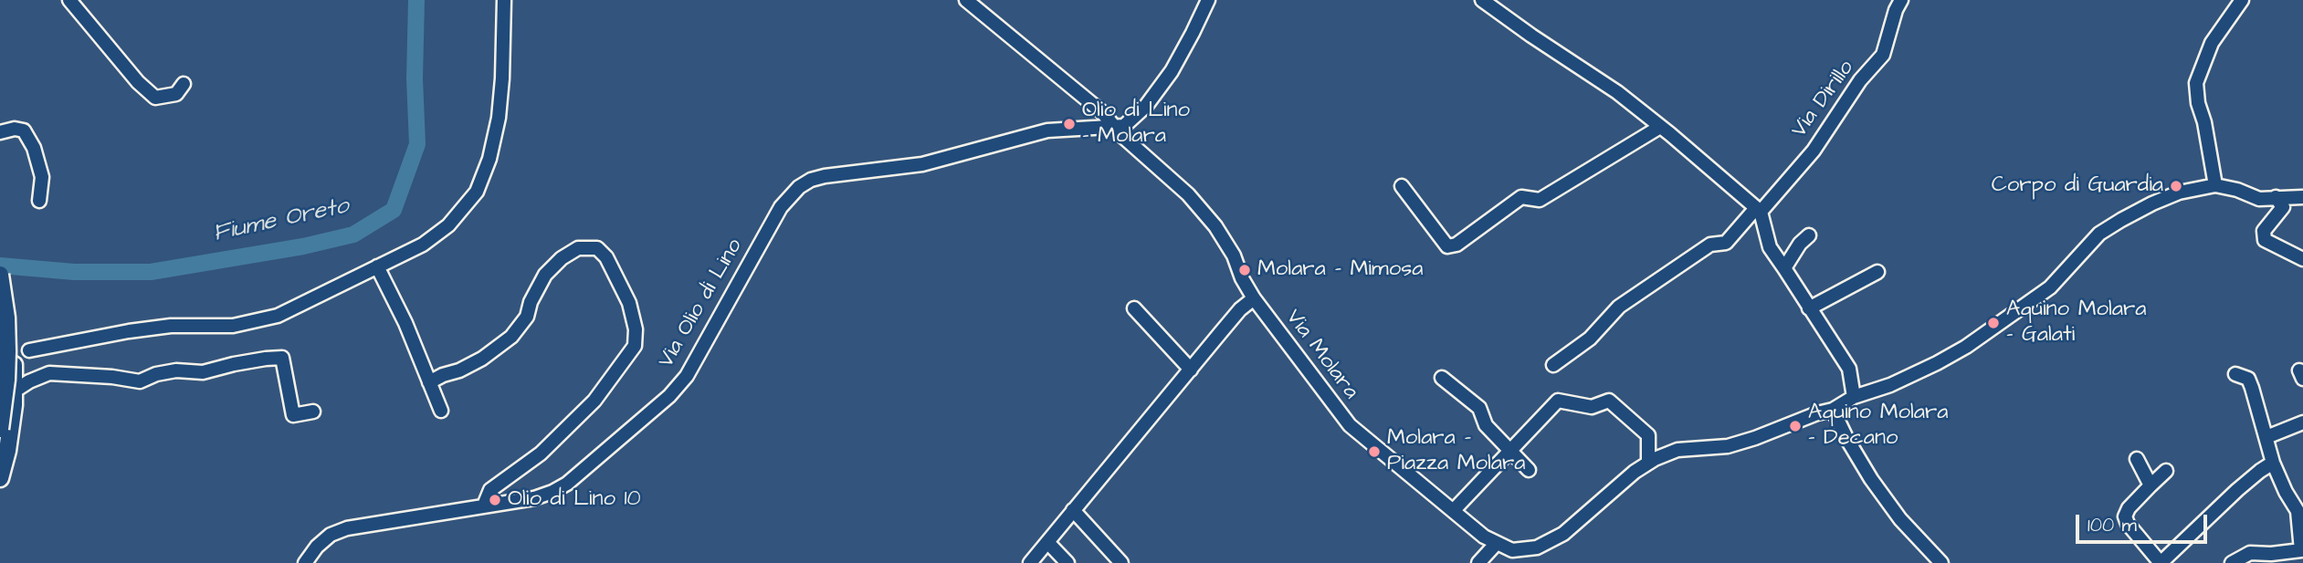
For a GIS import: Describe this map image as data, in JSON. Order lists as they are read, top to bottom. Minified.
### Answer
{"streets":{"street":["Via Dirillo","Via Olio di Lino","Via Molara"]},"crossings":[["Via Olio di Lino","Via Molara"]],"water":["Fiume Oreto"],"places":["Olio di Lino - Molara","Corpo di Guardia","Molara - Mimosa","Aquino Molara - Galati","Aquino Molara - Decano","Molara - Piazza Molara","Olio di Lino 10"],"scale_bar":"100 m"}
